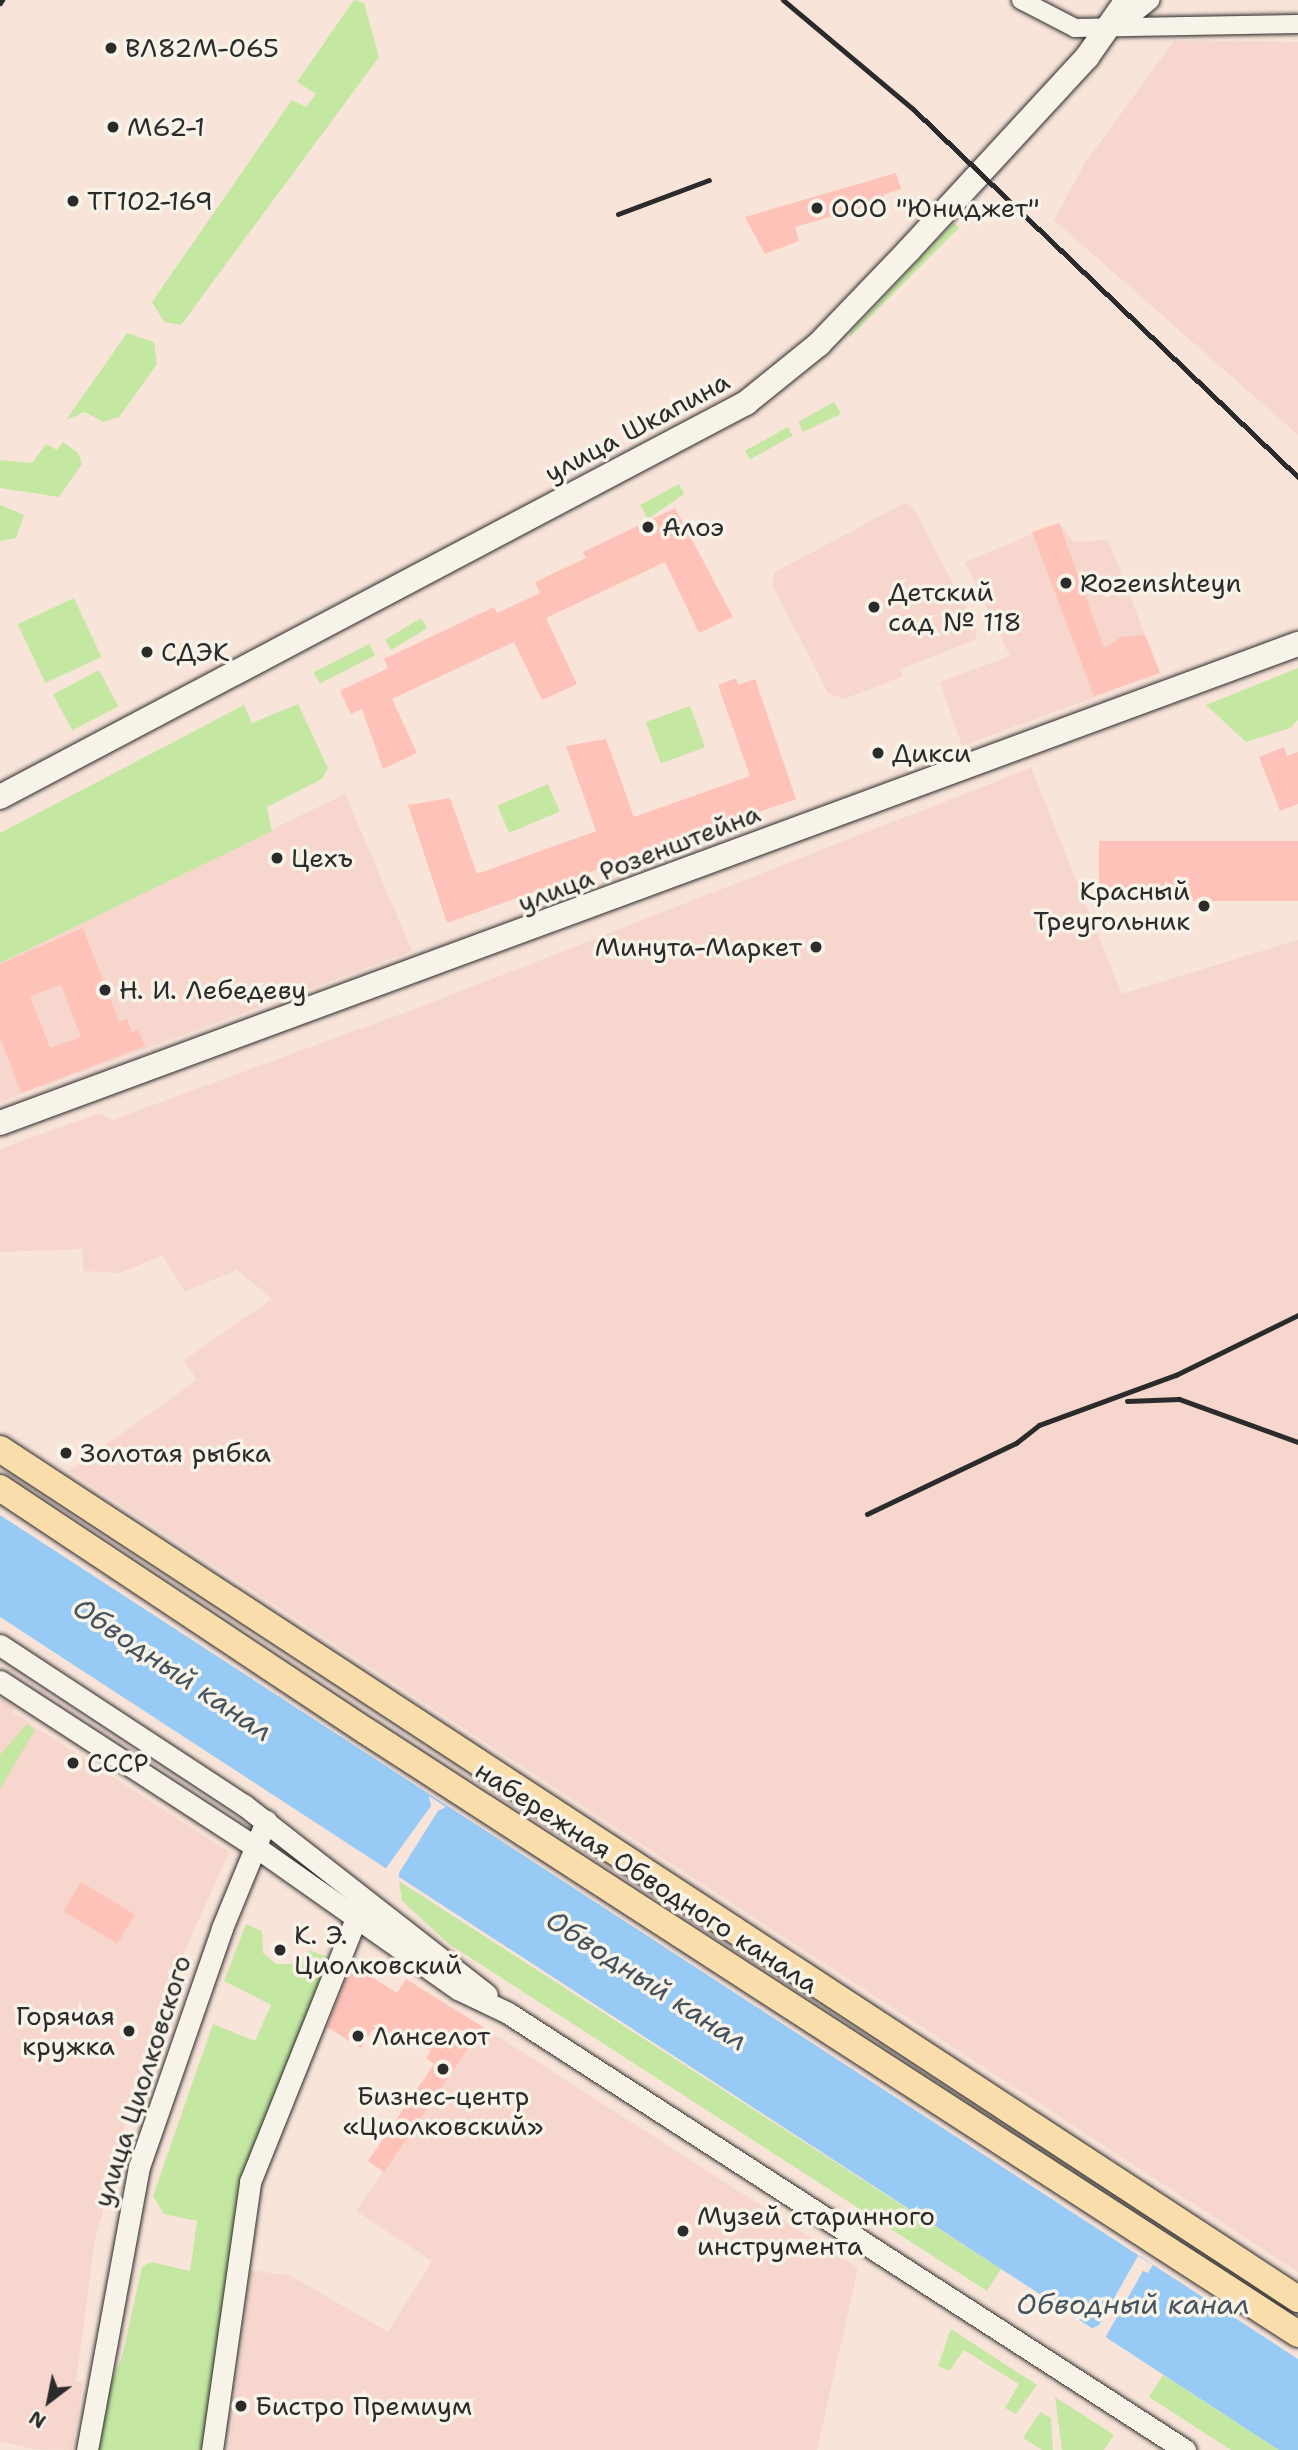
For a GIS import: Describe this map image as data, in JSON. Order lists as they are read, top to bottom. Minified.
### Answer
{"streets":{"main road":["улица Шкапина","улица Розенштейна","набережная Обводного канала"],"street":["улица Циолковского"]},"water":["Обводный канал"],"places":["ВЛ82М-065","М62-1","ТГ102-169","ООО \"Юниджет\"","Алоэ","Rozenshteyn","Детский сад № 118","СДЭК","Дикси","Цехъ","Красный Треугольник","Минута-Маркет","Н. И. Лебедеву","Золотая рыбка","СССР","К. Э. Циолковский","Горячая кружка","Ланселот","Бизнес-центр «Циолковский»","Музей старинного инструмента","Бистро Премиум"],"north":"bottom left"}
